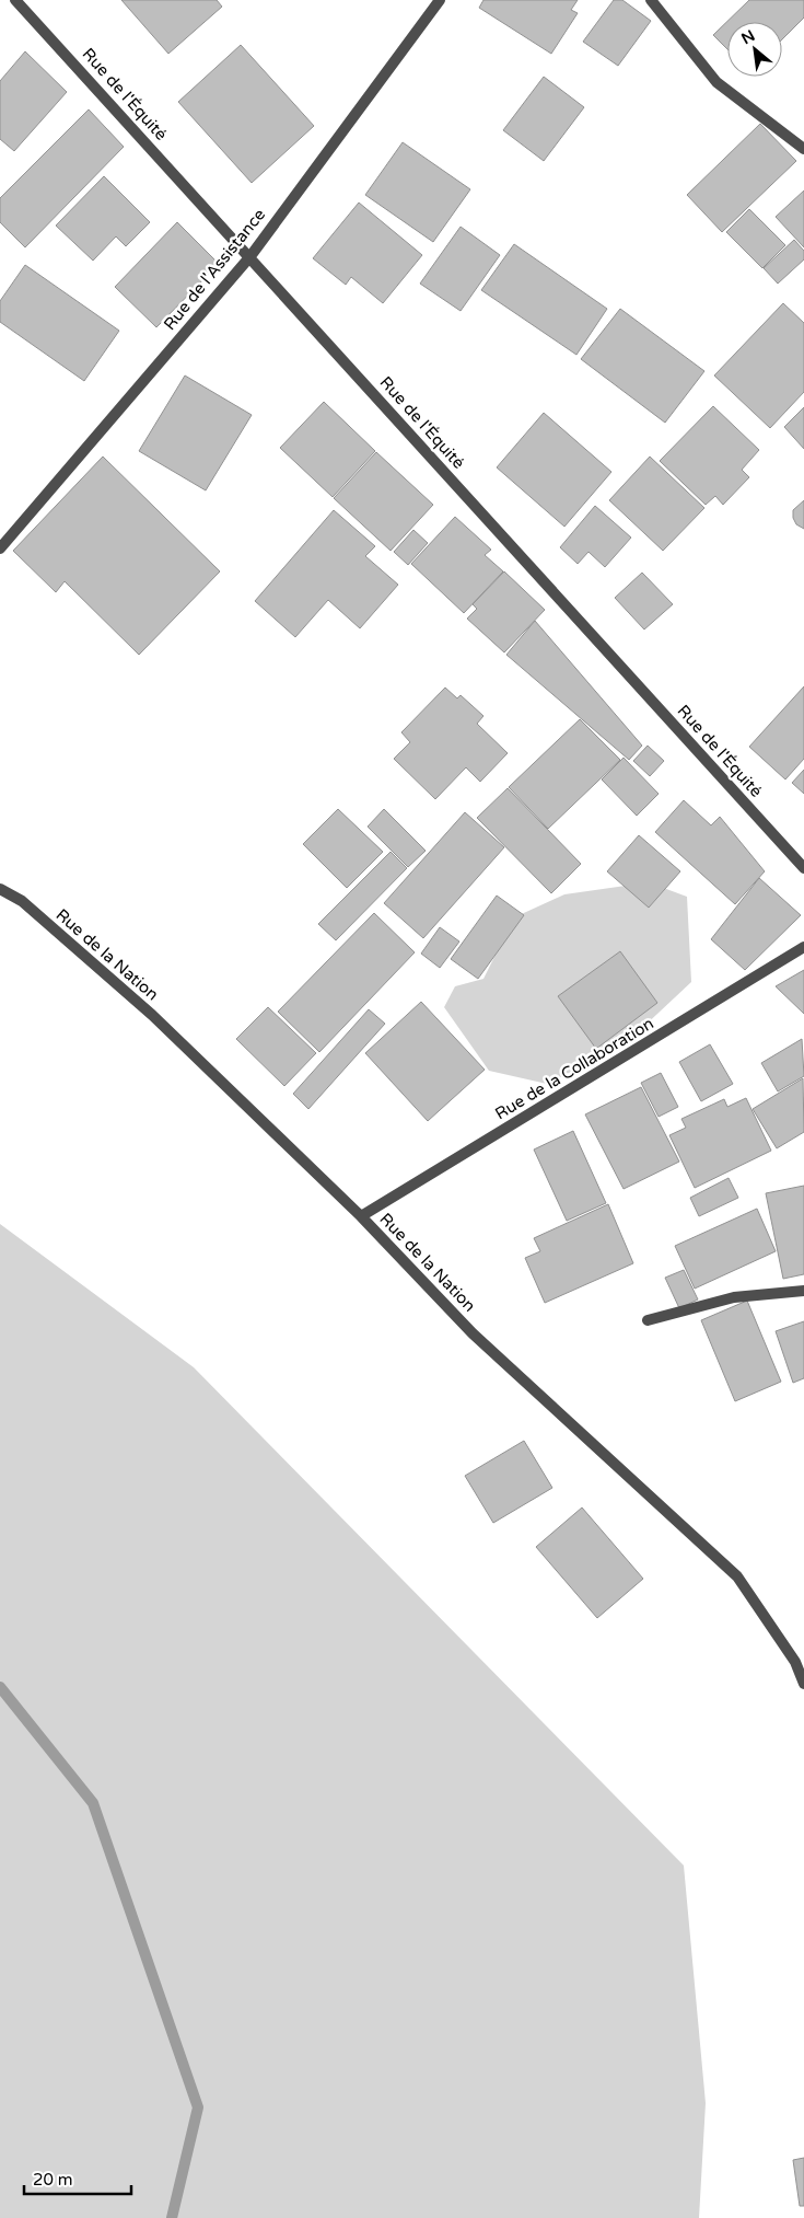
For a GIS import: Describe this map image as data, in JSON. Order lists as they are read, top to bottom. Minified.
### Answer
{"streets":{"street":["Rue de l'Équité","Rue de l'Assistance","Rue de la Nation","Rue de la Collaboration"]},"crossings":[["Rue de l'Équité","Rue de l'Assistance"],["Rue de la Nation","Rue de la Collaboration"]],"scale_bar":"20 m","north":"top left"}
